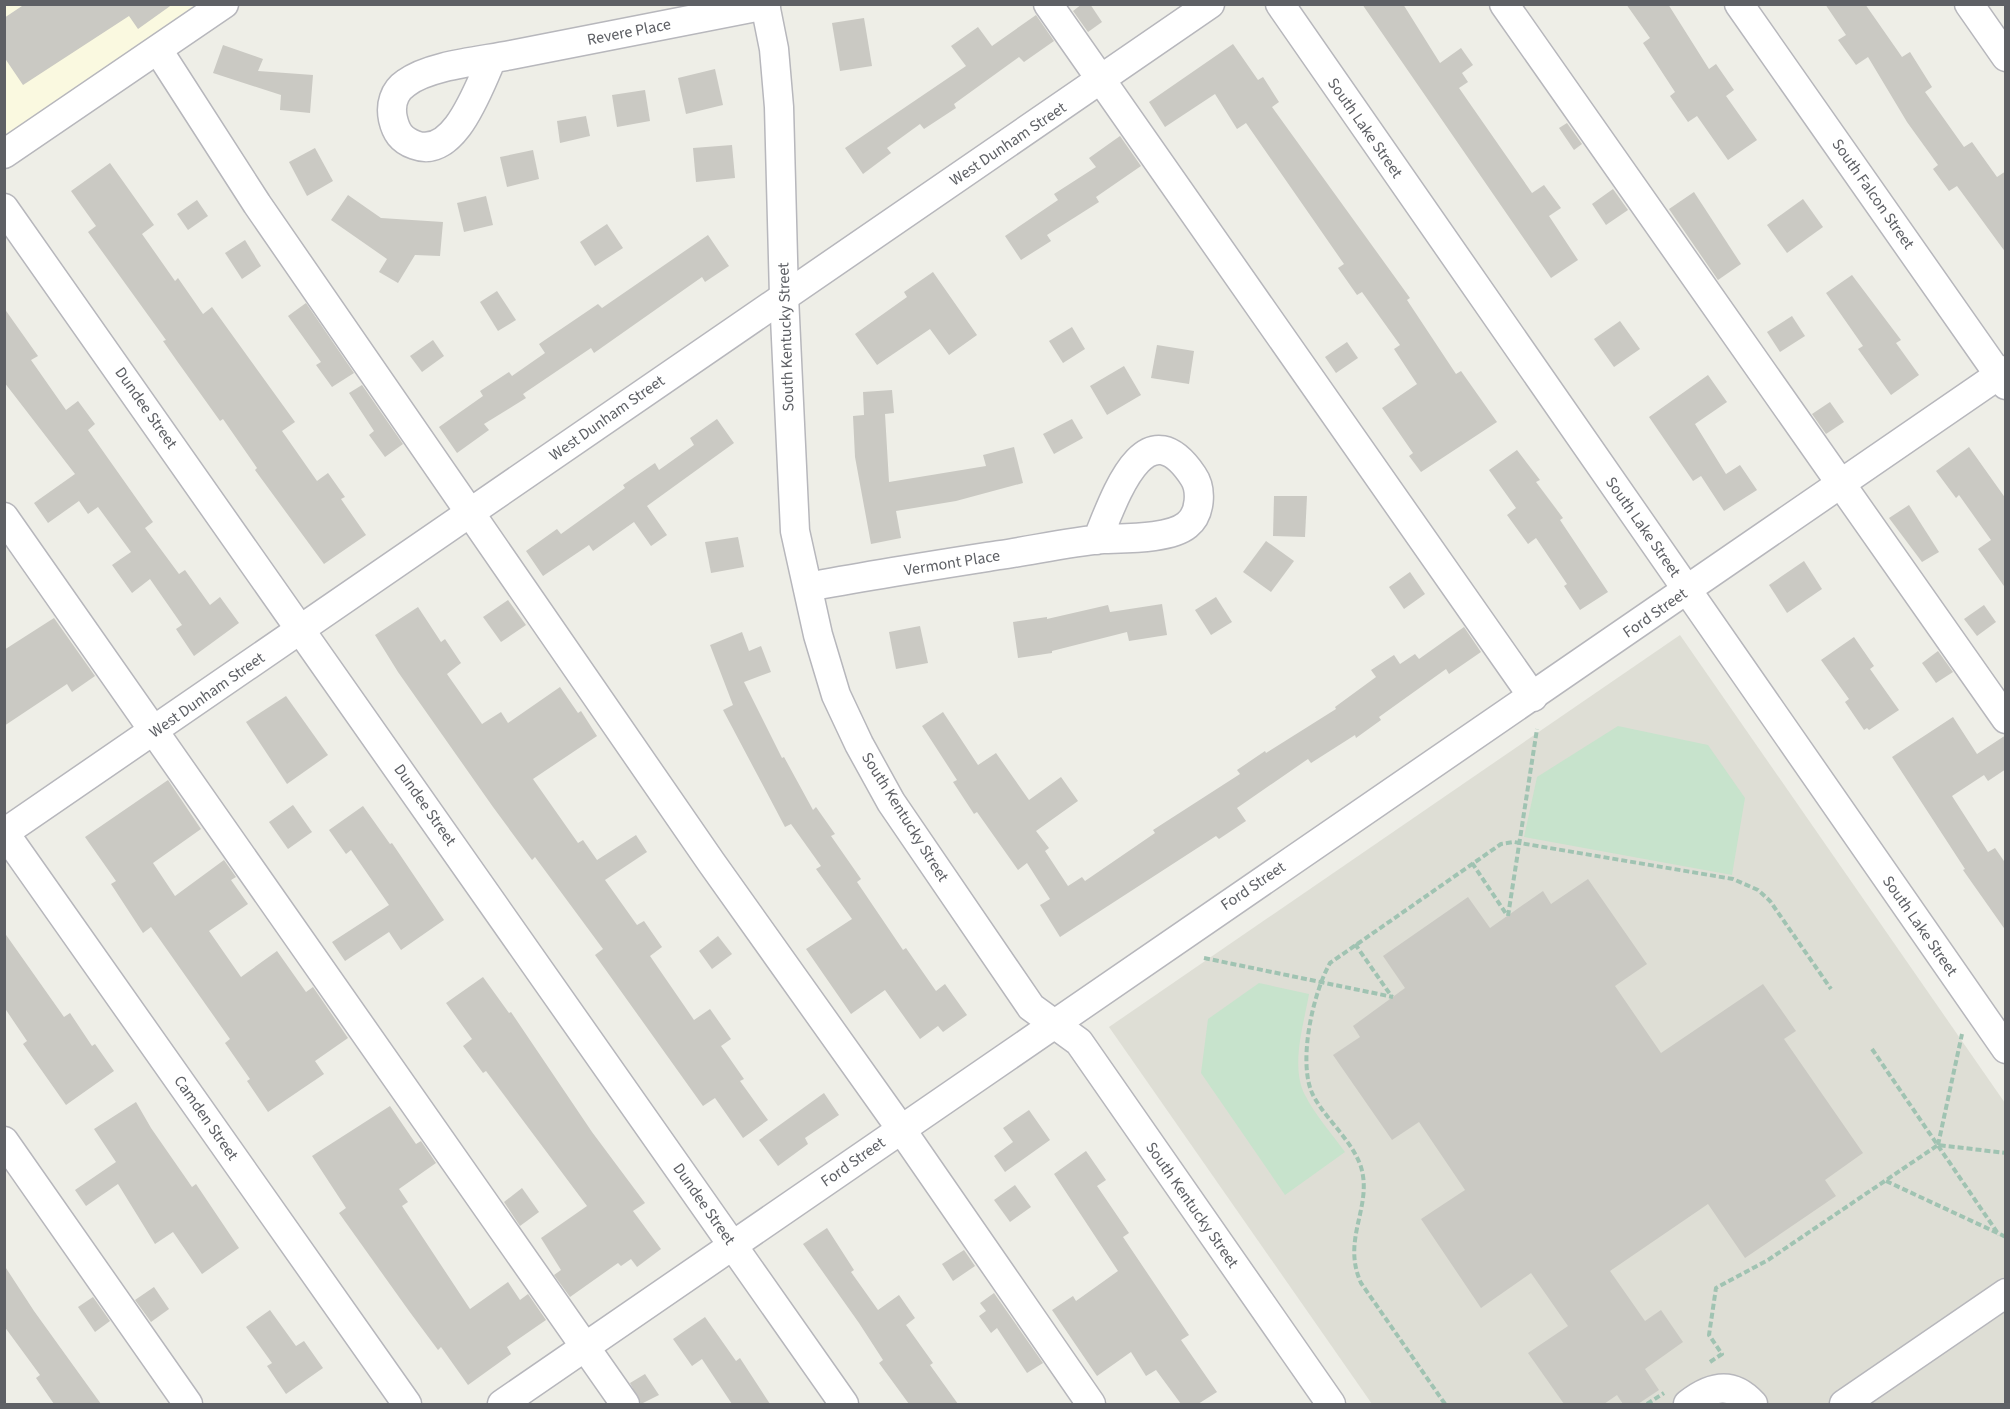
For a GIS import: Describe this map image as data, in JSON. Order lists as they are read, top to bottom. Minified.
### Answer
{"streets":{"street":["Revere Place","South Lake Street","West Dunham Street","South Falcon Street","South Kentucky Street","Dundee Street","Vermont Place","Ford Street","Camden Street"]},"crossings":[["Revere Place","South Kentucky Street"],["South Lake Street","Ford Street"],["West Dunham Street","South Kentucky Street"],["West Dunham Street","Dundee Street"],["West Dunham Street","Camden Street"],["South Falcon Street","Ford Street"],["South Kentucky Street","Vermont Place"],["South Kentucky Street","Ford Street"],["Dundee Street","Ford Street"]]}
